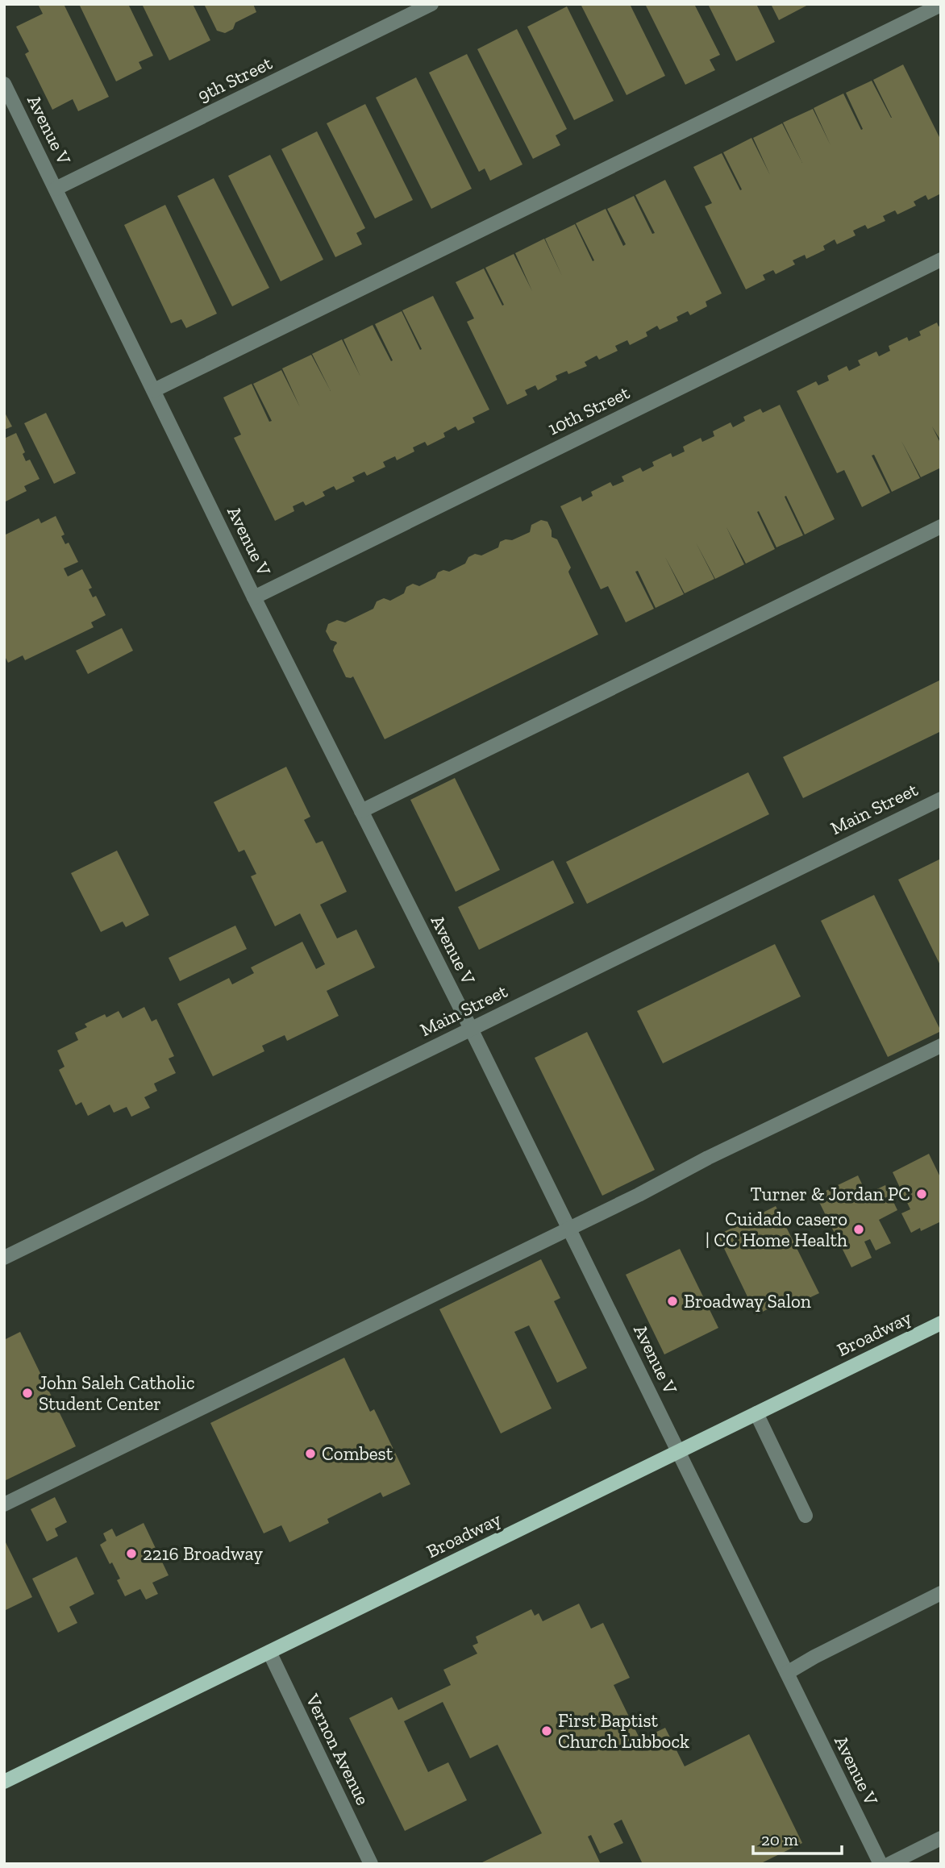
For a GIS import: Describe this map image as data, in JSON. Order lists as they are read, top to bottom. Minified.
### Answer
{"streets":{"main road":["Broadway"],"street":["9th Street","Avenue V","10th Street","Main Street","Vernon Avenue"]},"crossings":[["9th Street","Avenue V"],["Avenue V","10th Street"],["Avenue V","Main Street"],["Avenue V","Broadway"],["Broadway","Vernon Avenue"]],"places":["Turner & Jordan PC","Cuidado casero | CC Home Health","Broadway Salon","John Saleh Catholic Student Center","Combest","2216 Broadway","First Baptist Church Lubbock"],"scale_bar":"20 m"}
